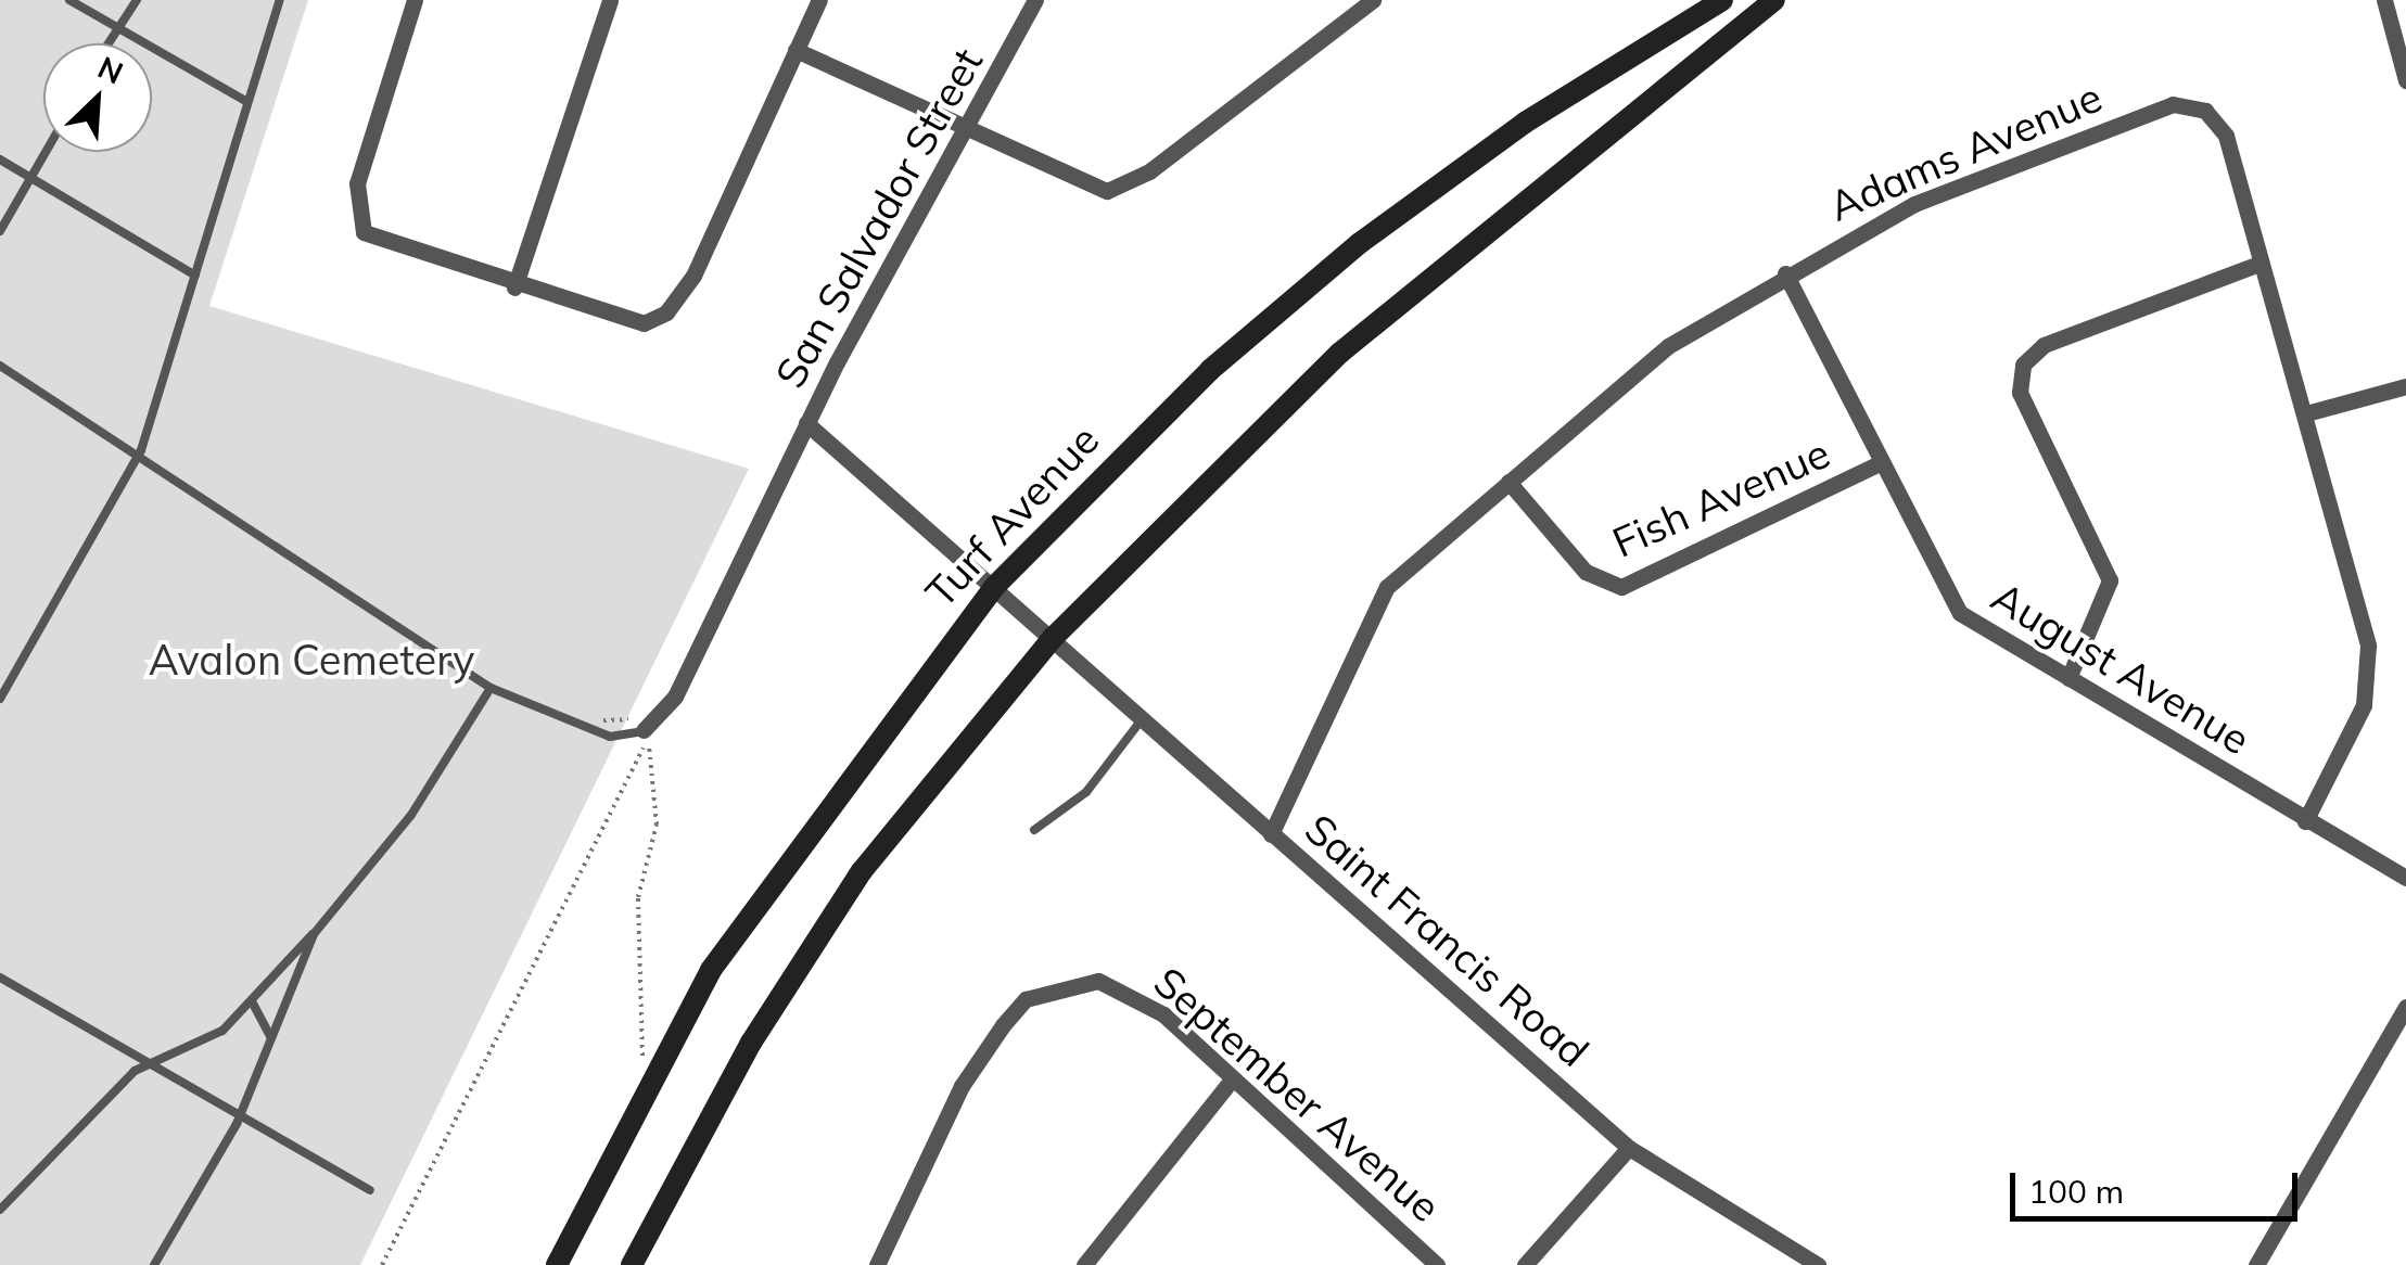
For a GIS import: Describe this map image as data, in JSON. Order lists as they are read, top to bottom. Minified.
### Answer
{"streets":{"main road":["Turf Avenue"],"street":["Adams Avenue","San Salvador Street","Fish Avenue","August Avenue","Saint Francis Road","September Avenue"]},"crossings":[["Adams Avenue","Fish Avenue"],["Adams Avenue","August Avenue"],["Adams Avenue","Saint Francis Road"],["San Salvador Street","Turf Avenue"],["San Salvador Street","Saint Francis Road"],["Fish Avenue","August Avenue"]],"parks":["Avalon Cemetery"],"scale_bar":"100 m","north":"top right"}
